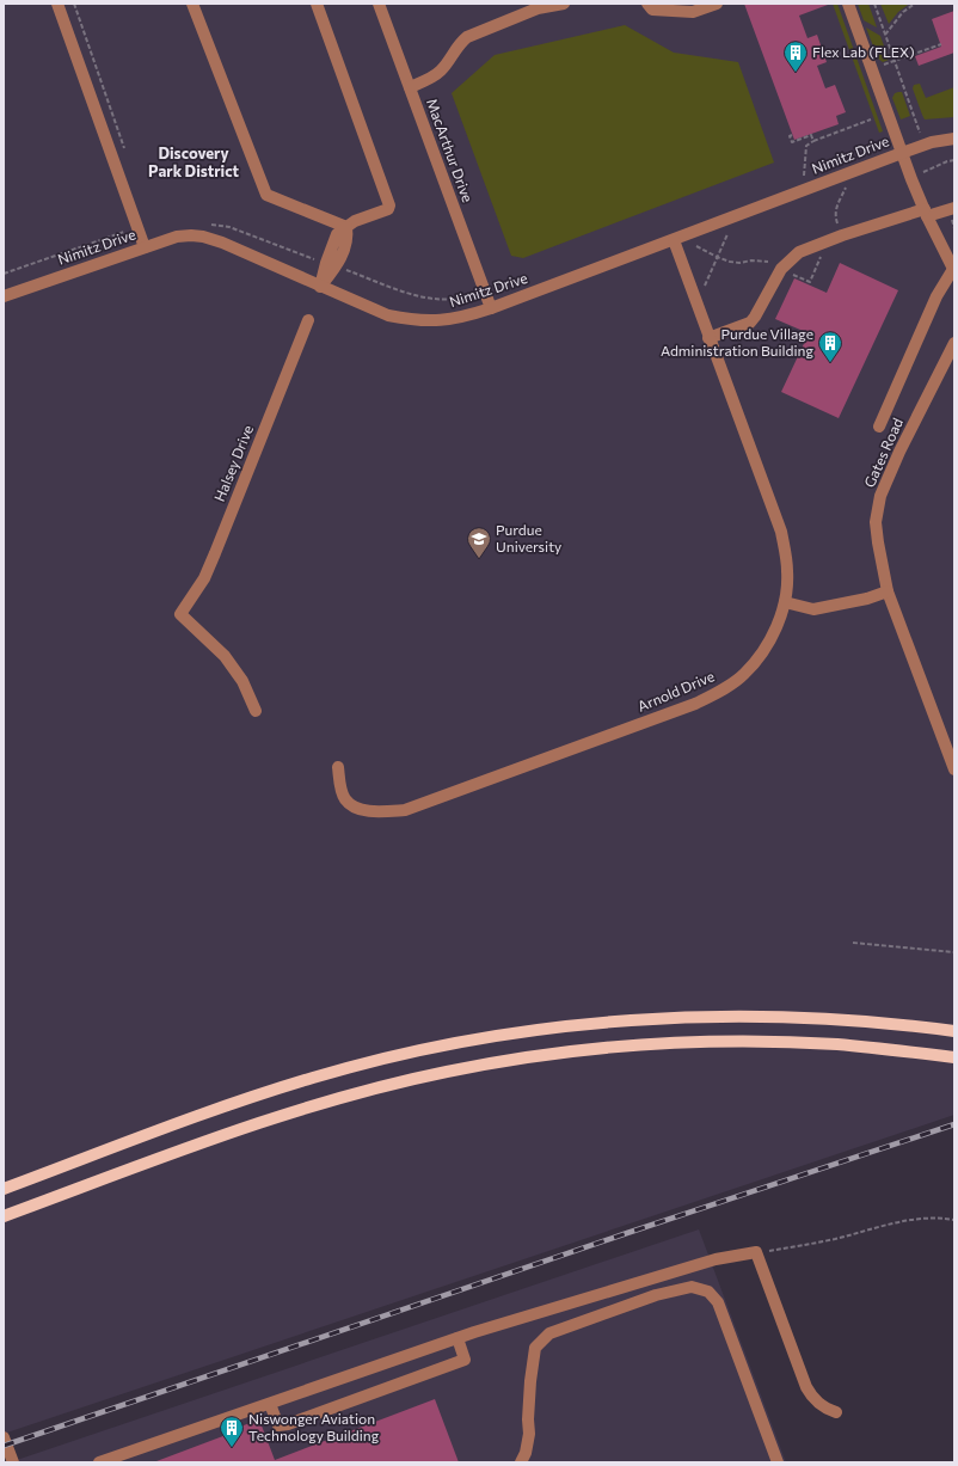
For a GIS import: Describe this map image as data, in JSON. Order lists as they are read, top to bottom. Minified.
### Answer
{"streets":{"street":["MacArthur Drive","Nimitz Drive","Gates Road","Halsey Drive","Arnold Drive"]},"crossings":[["MacArthur Drive","Nimitz Drive"],["Nimitz Drive","Arnold Drive"]],"districts":["Discovery Park District"],"places":{"building":["Flex Lab (FLEX)","Purdue Village Administration Building","Niswonger Aviation Technology Building"],"school or university":["Purdue University"]}}
